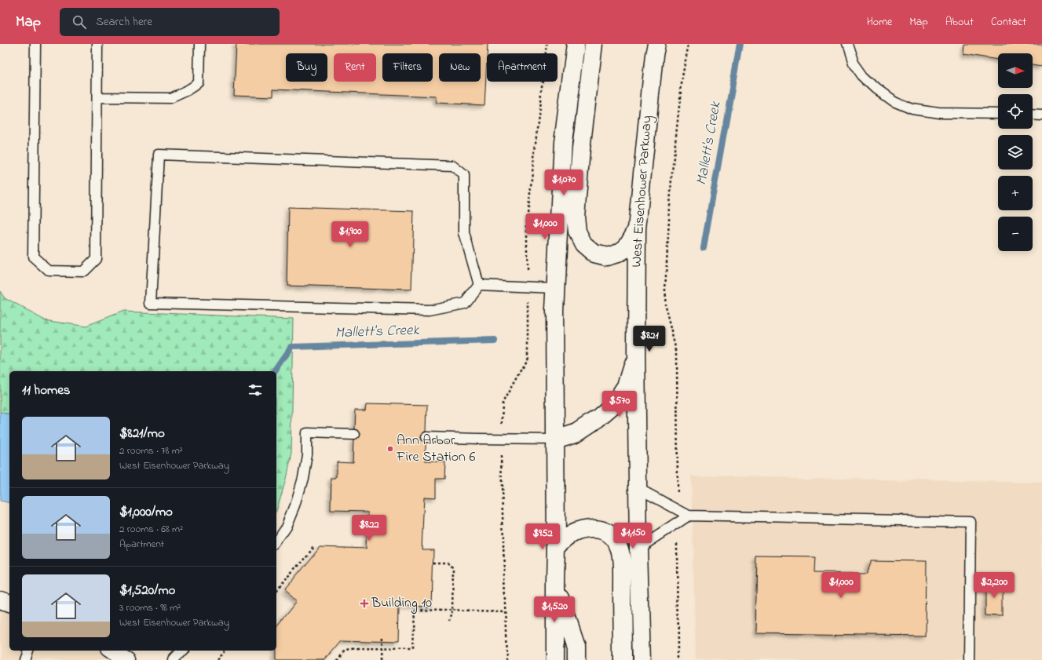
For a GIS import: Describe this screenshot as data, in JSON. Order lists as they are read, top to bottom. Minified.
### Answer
{"streets":{"main road":["West Eisenhower Parkway"]},"water":["Mallett's Creek"],"places":{"other":["Ann Arbor Fire Station 6"],"health":["Building 10"]},"north":"right","page":{"header":"Map","search":"Search here","nav":["Home","Map","About","Contact"],"map_buttons":["+","−"],"chip":["Buy","Rent","Filters","New","Apartment"],"price":["$1,070","$1,000","$1,900","$821","$570","$822","$1,150","$952","$1,000","$2,200","$1,520"],"heading":"11 homes","list":[{"name":"$821/mo","note":"2 rooms · 78 m² · West Eisenhower Parkway"},{"name":"$1,000/mo","note":"2 rooms · 68 m² · Apartment"},{"name":"$1,520/mo","note":"3 rooms · 98 m² · West Eisenhower Parkway"}]}}
